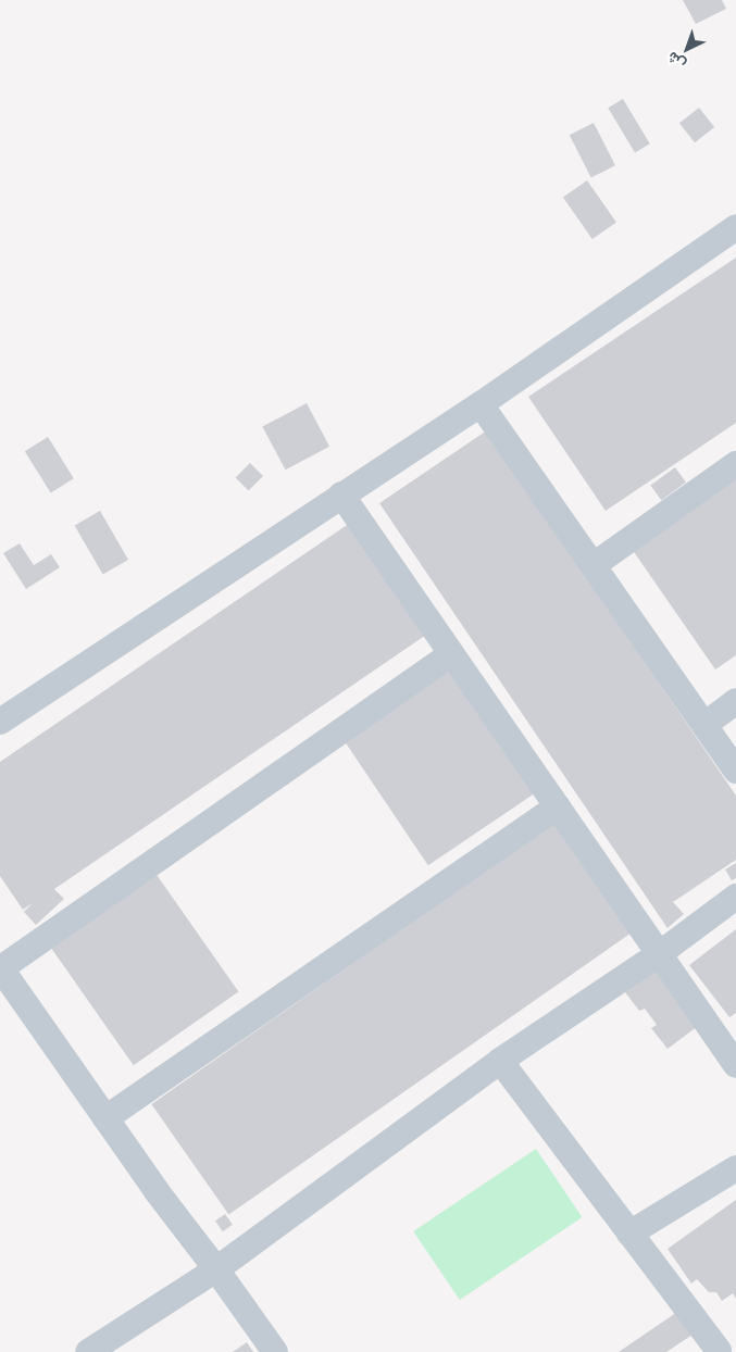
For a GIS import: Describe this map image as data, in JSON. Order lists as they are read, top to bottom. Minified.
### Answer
{"north":"bottom left"}
